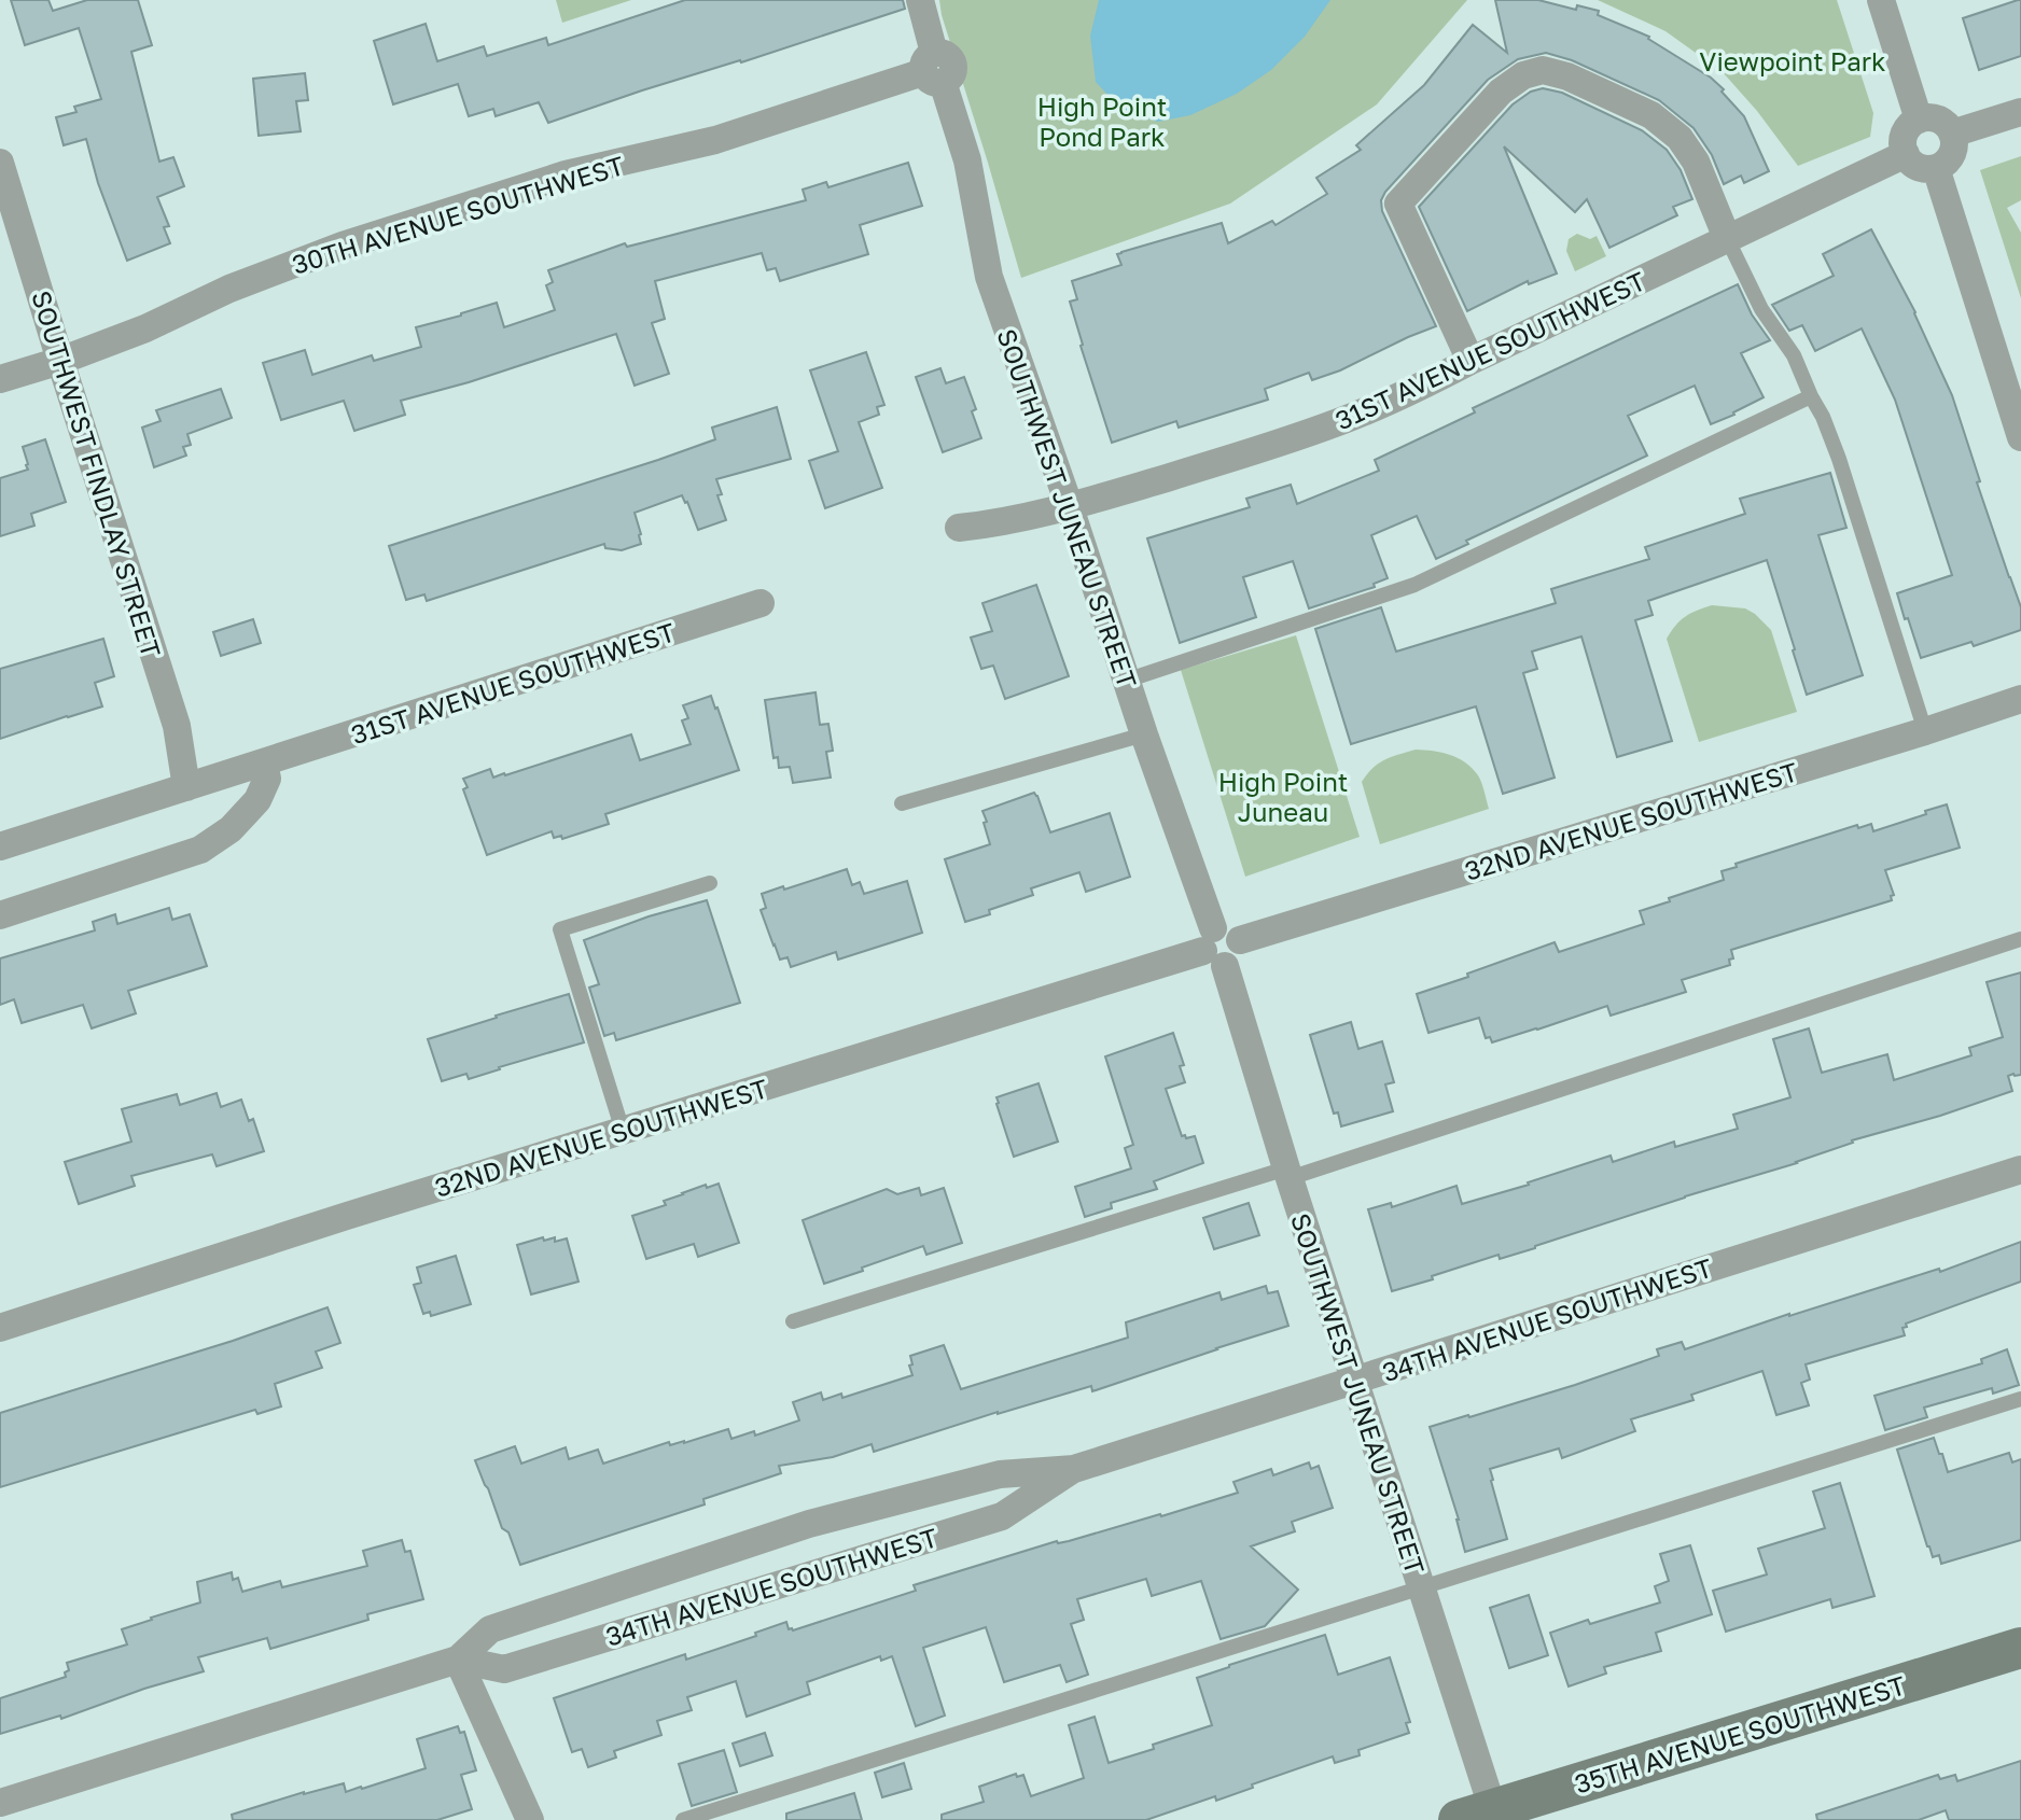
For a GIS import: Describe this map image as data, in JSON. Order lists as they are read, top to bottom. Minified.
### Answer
{"streets":{"main road":["35TH AVENUE SOUTHWEST"],"street":["30TH AVENUE SOUTHWEST","31ST AVENUE SOUTHWEST","SOUTHWEST FINDLAY STREET","SOUTHWEST JUNEAU STREET","32ND AVENUE SOUTHWEST","34TH AVENUE SOUTHWEST"]},"crossings":[["30TH AVENUE SOUTHWEST","SOUTHWEST FINDLAY STREET"],["30TH AVENUE SOUTHWEST","SOUTHWEST JUNEAU STREET"],["31ST AVENUE SOUTHWEST","SOUTHWEST FINDLAY STREET"],["31ST AVENUE SOUTHWEST","SOUTHWEST JUNEAU STREET"],["SOUTHWEST JUNEAU STREET","32ND AVENUE SOUTHWEST"],["SOUTHWEST JUNEAU STREET","34TH AVENUE SOUTHWEST"],["SOUTHWEST JUNEAU STREET","35TH AVENUE SOUTHWEST"]],"parks":["Viewpoint Park","High Point Pond Park","High Point Juneau"]}
